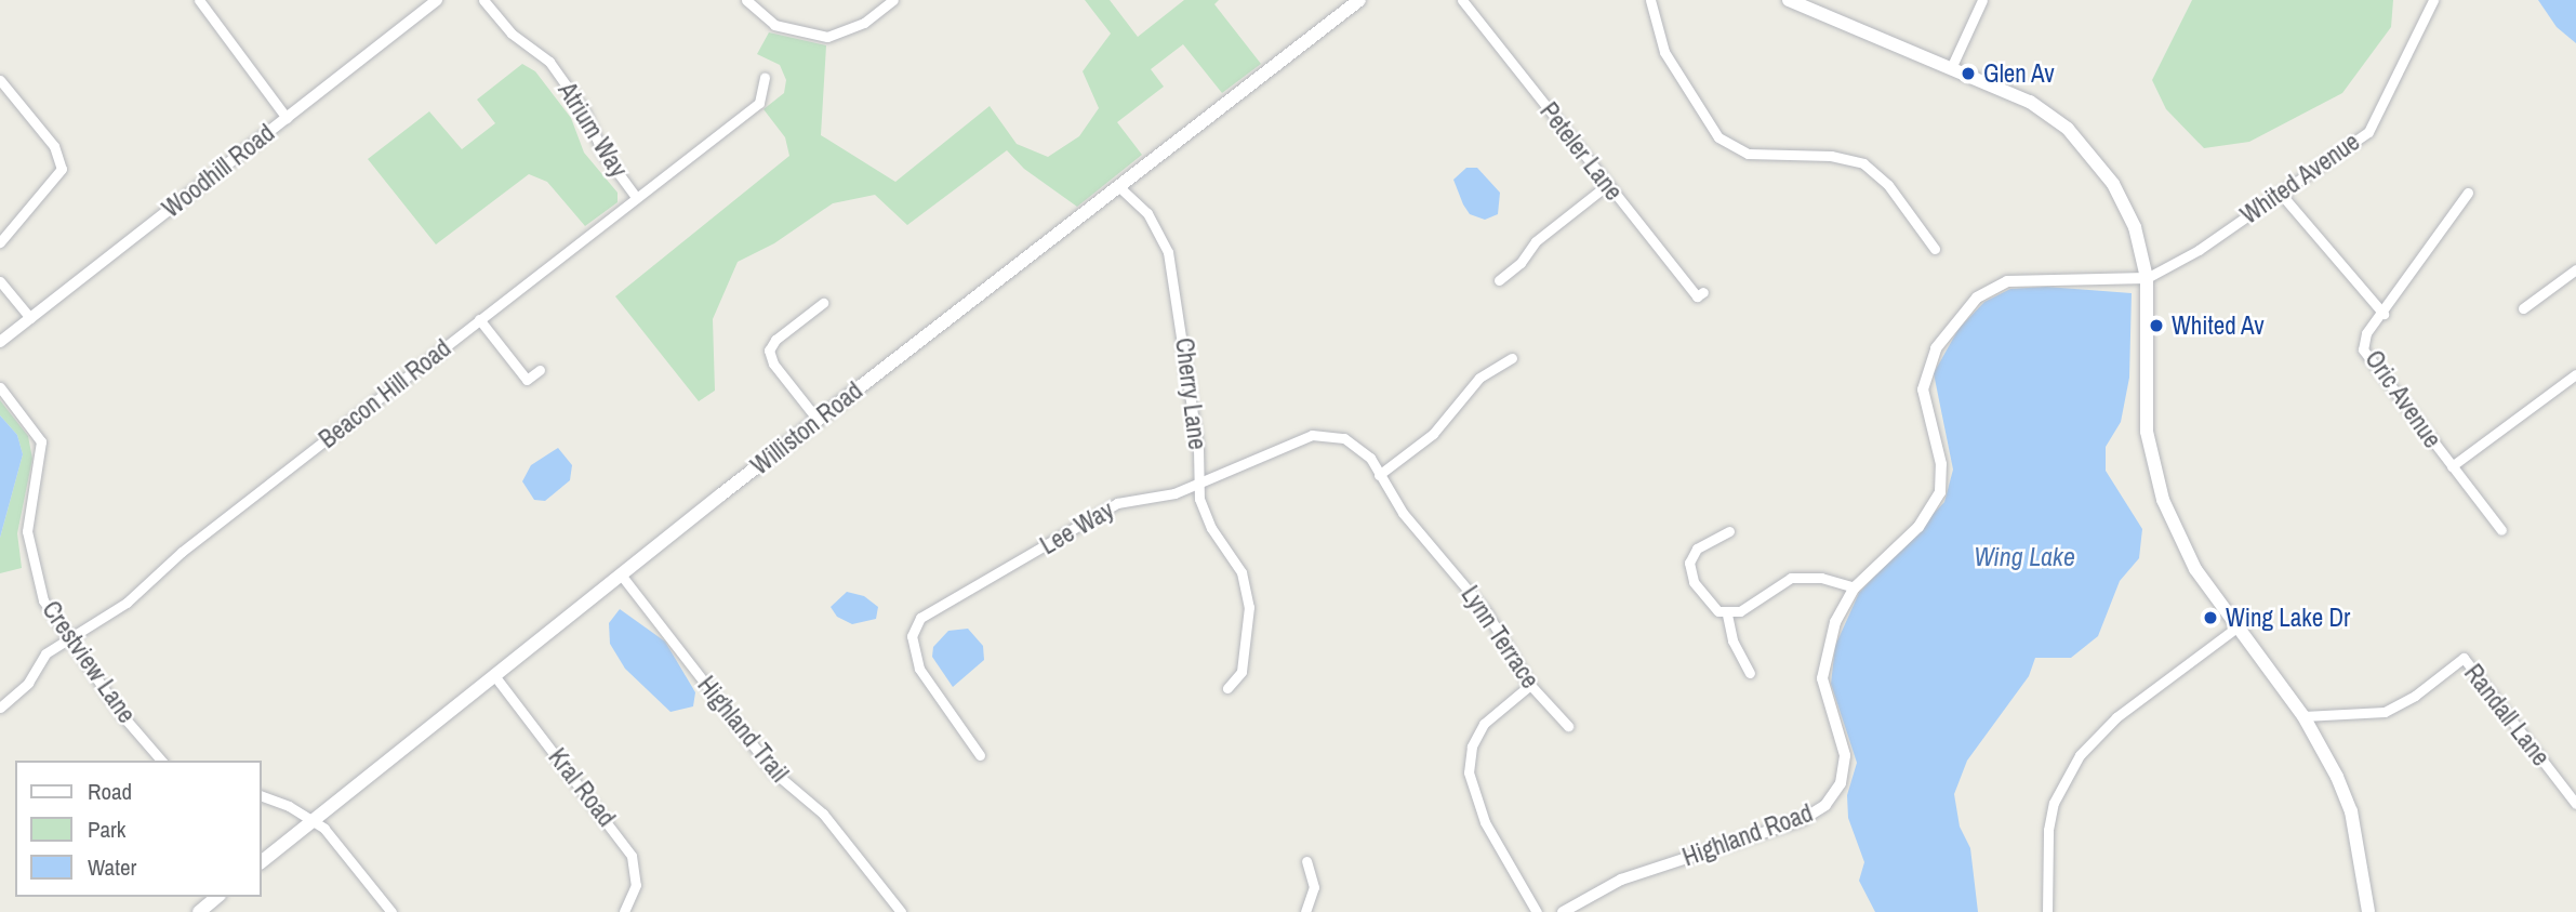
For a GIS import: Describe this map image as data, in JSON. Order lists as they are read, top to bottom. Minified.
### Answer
{"streets":{"main road":["Williston Road"],"street":["Atrium Way","Peteler Lane","Woodhill Road","Whited Avenue","Beacon Hill Road","Cherry Lane","Oric Avenue","Lee Way","Lynn Terrace","Crestview Lane","Randall Lane","Highland Trail","Kral Road","Highland Road"]},"crossings":[["Atrium Way","Beacon Hill Road"],["Whited Avenue","Oric Avenue"],["Whited Avenue","Highland Road"],["Beacon Hill Road","Crestview Lane"],["Cherry Lane","Williston Road"],["Cherry Lane","Lee Way"],["Williston Road","Highland Trail"],["Williston Road","Kral Road"],["Lee Way","Lynn Terrace"]],"water":["Wing Lake"],"places":["Glen Av","Whited Av","Wing Lake Dr"],"legend":["Road","Park","Water"]}
